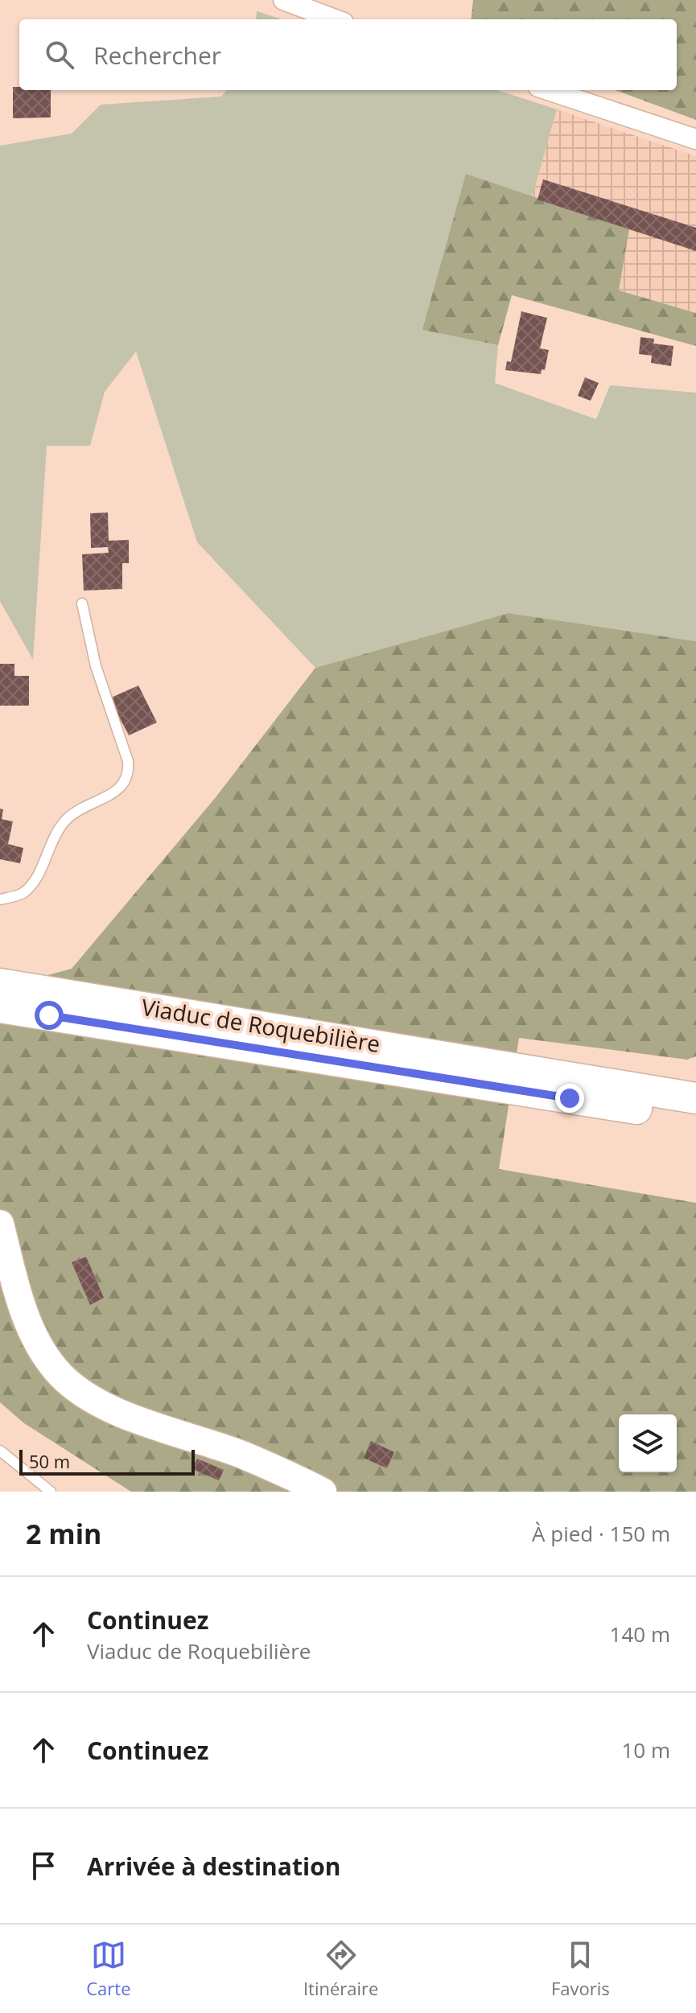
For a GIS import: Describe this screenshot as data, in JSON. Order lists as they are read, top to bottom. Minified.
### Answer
{"streets":{"main road":["Viaduc de Roquebilière"]},"scale_bar":"50 m","page":{"search":"Rechercher","scale":"50 m","heading":["2 min","À pied · 150 m"],"list":[["Continuez","Viaduc de Roquebilière","140 m"],["Continuez","10 m"],"Arrivée à destination"],"nav":["Carte","Itinéraire","Favoris"]}}
